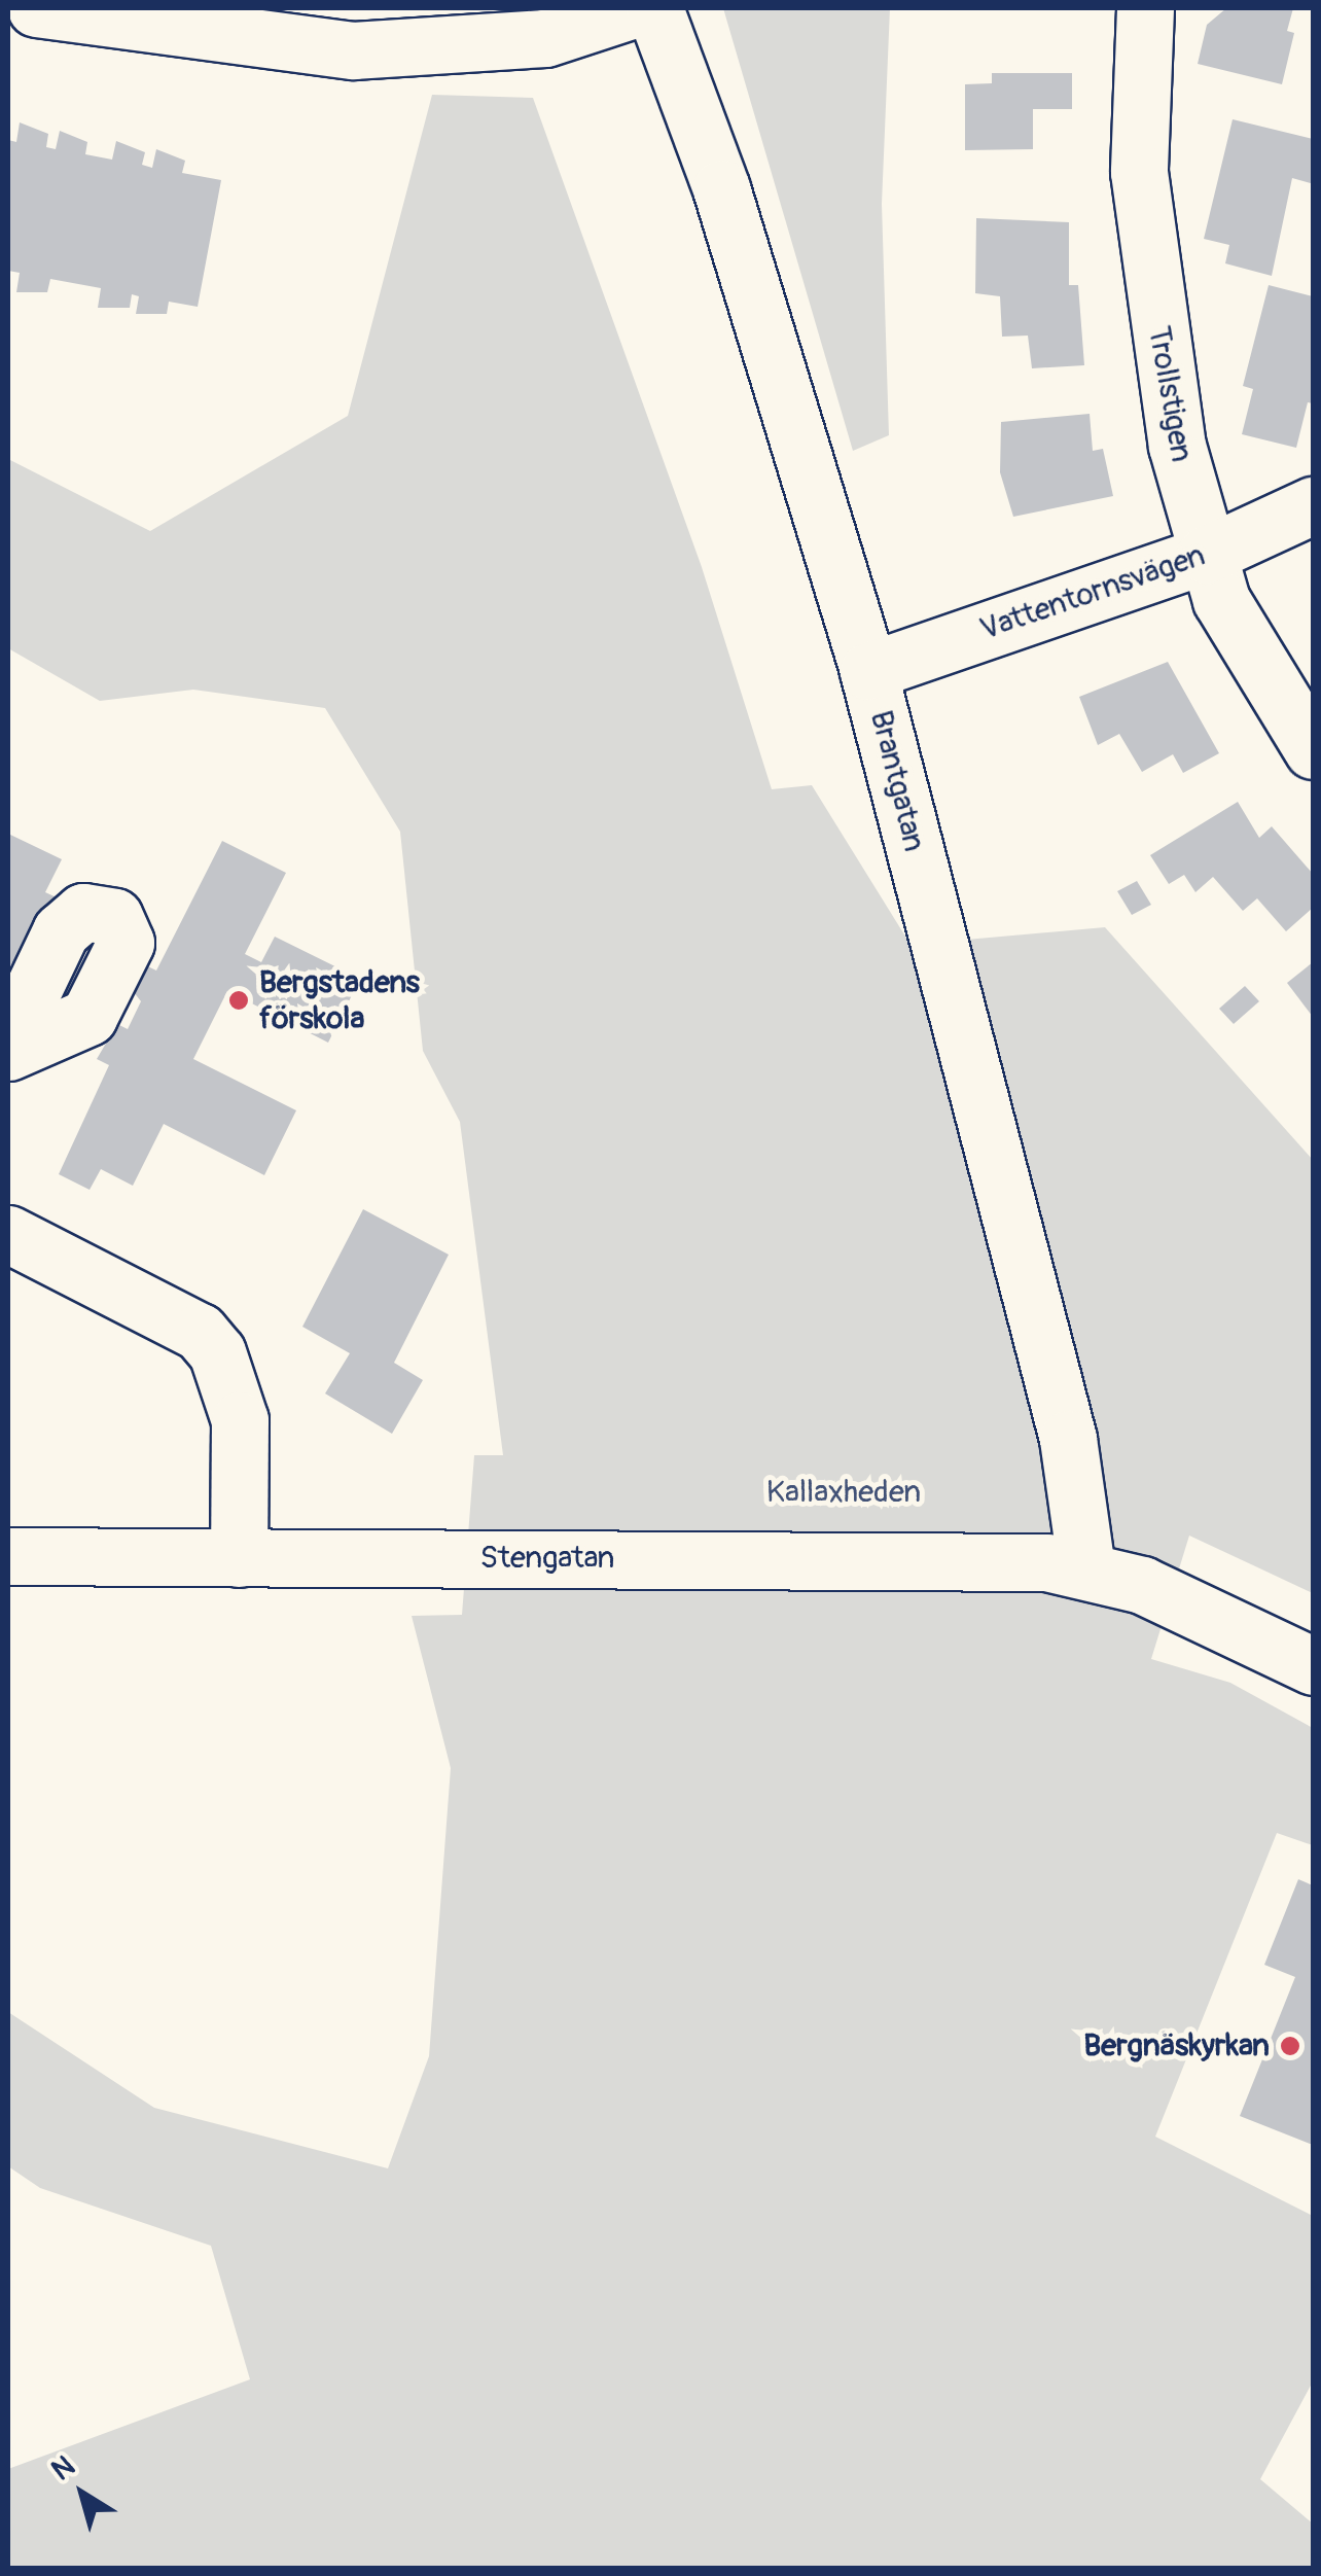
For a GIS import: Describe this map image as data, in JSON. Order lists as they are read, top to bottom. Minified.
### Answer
{"streets":{"street":["Trollstigen","Vattentornsvägen","Brantgatan","Stengatan"]},"crossings":[["Trollstigen","Vattentornsvägen"],["Vattentornsvägen","Brantgatan"],["Brantgatan","Stengatan"]],"parks":["Kallaxheden"],"places":["Bergstadens förskola","Bergnäskyrkan"],"north":"top left"}
